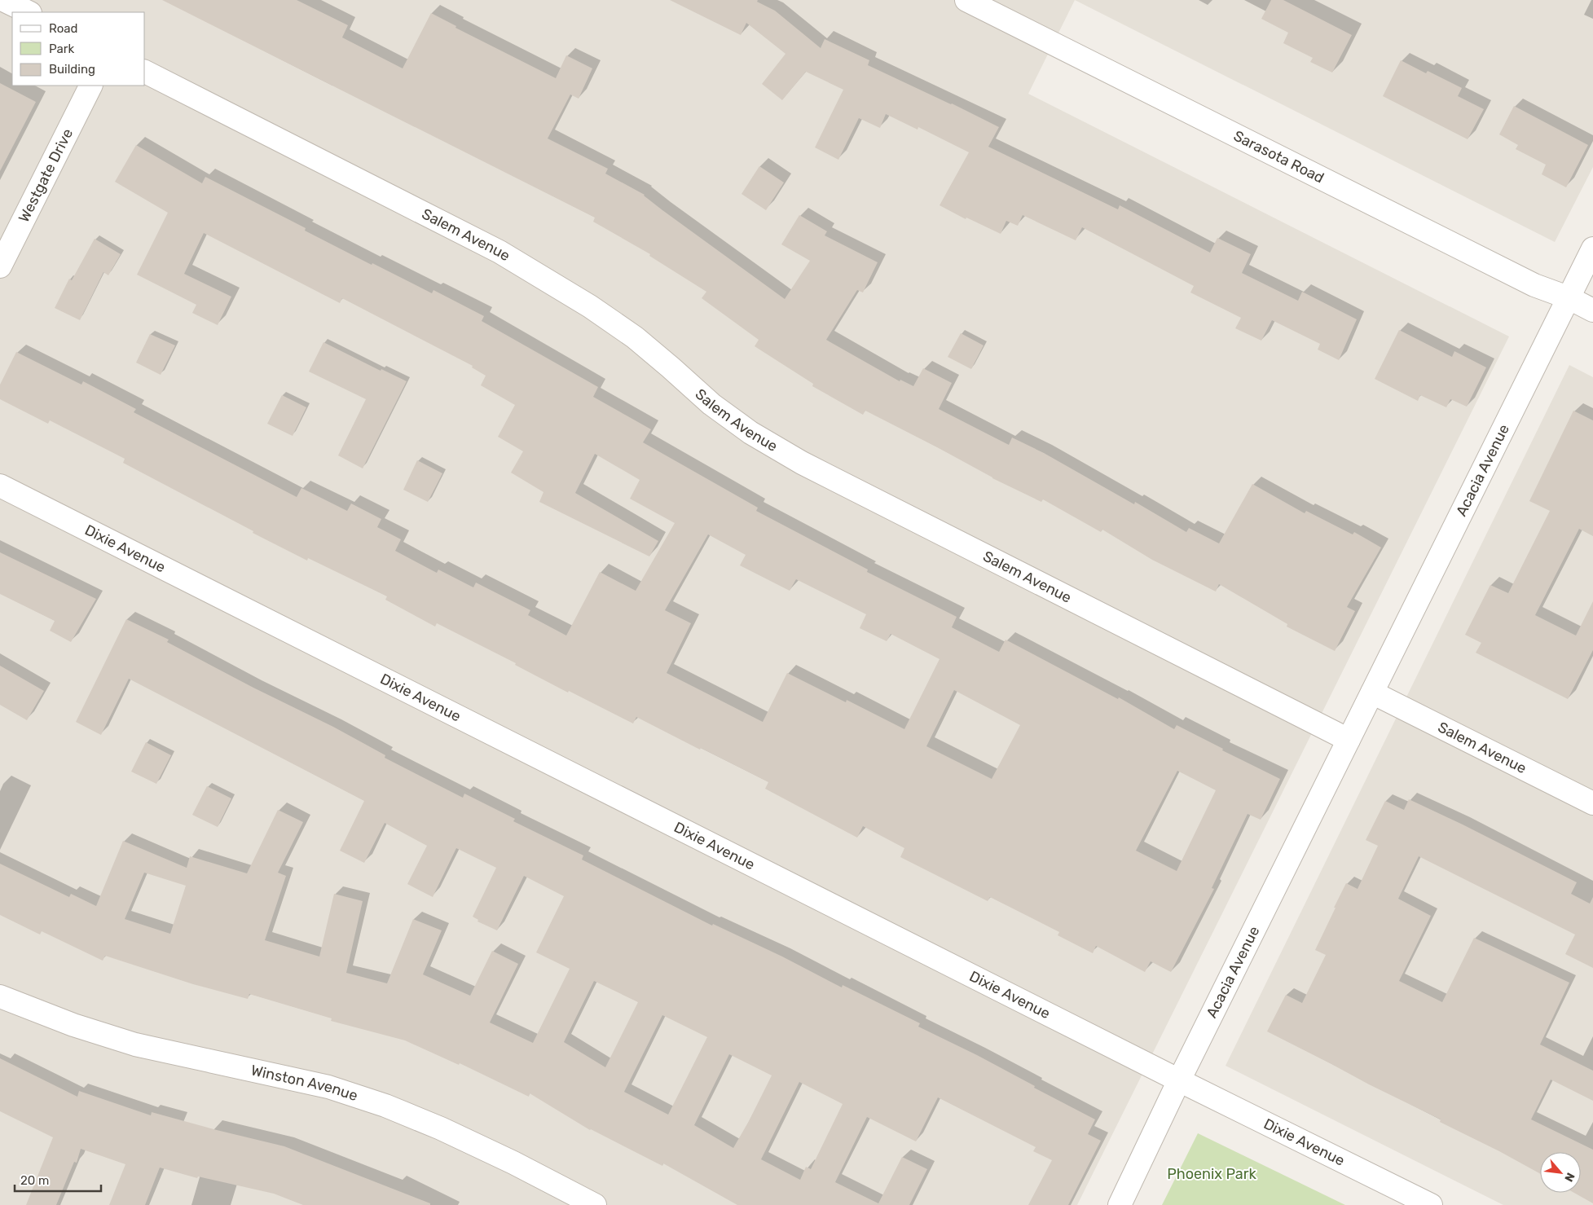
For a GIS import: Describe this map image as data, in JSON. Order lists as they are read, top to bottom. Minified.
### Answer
{"streets":{"street":["Sarasota Road","Westgate Drive","Salem Avenue","Acacia Avenue","Dixie Avenue","Winston Avenue"]},"crossings":[["Sarasota Road","Acacia Avenue"],["Salem Avenue","Acacia Avenue"],["Acacia Avenue","Dixie Avenue"]],"parks":["Phoenix Park"],"legend":["Road","Park","Building"],"scale_bar":"20 m","north":"bottom right"}
